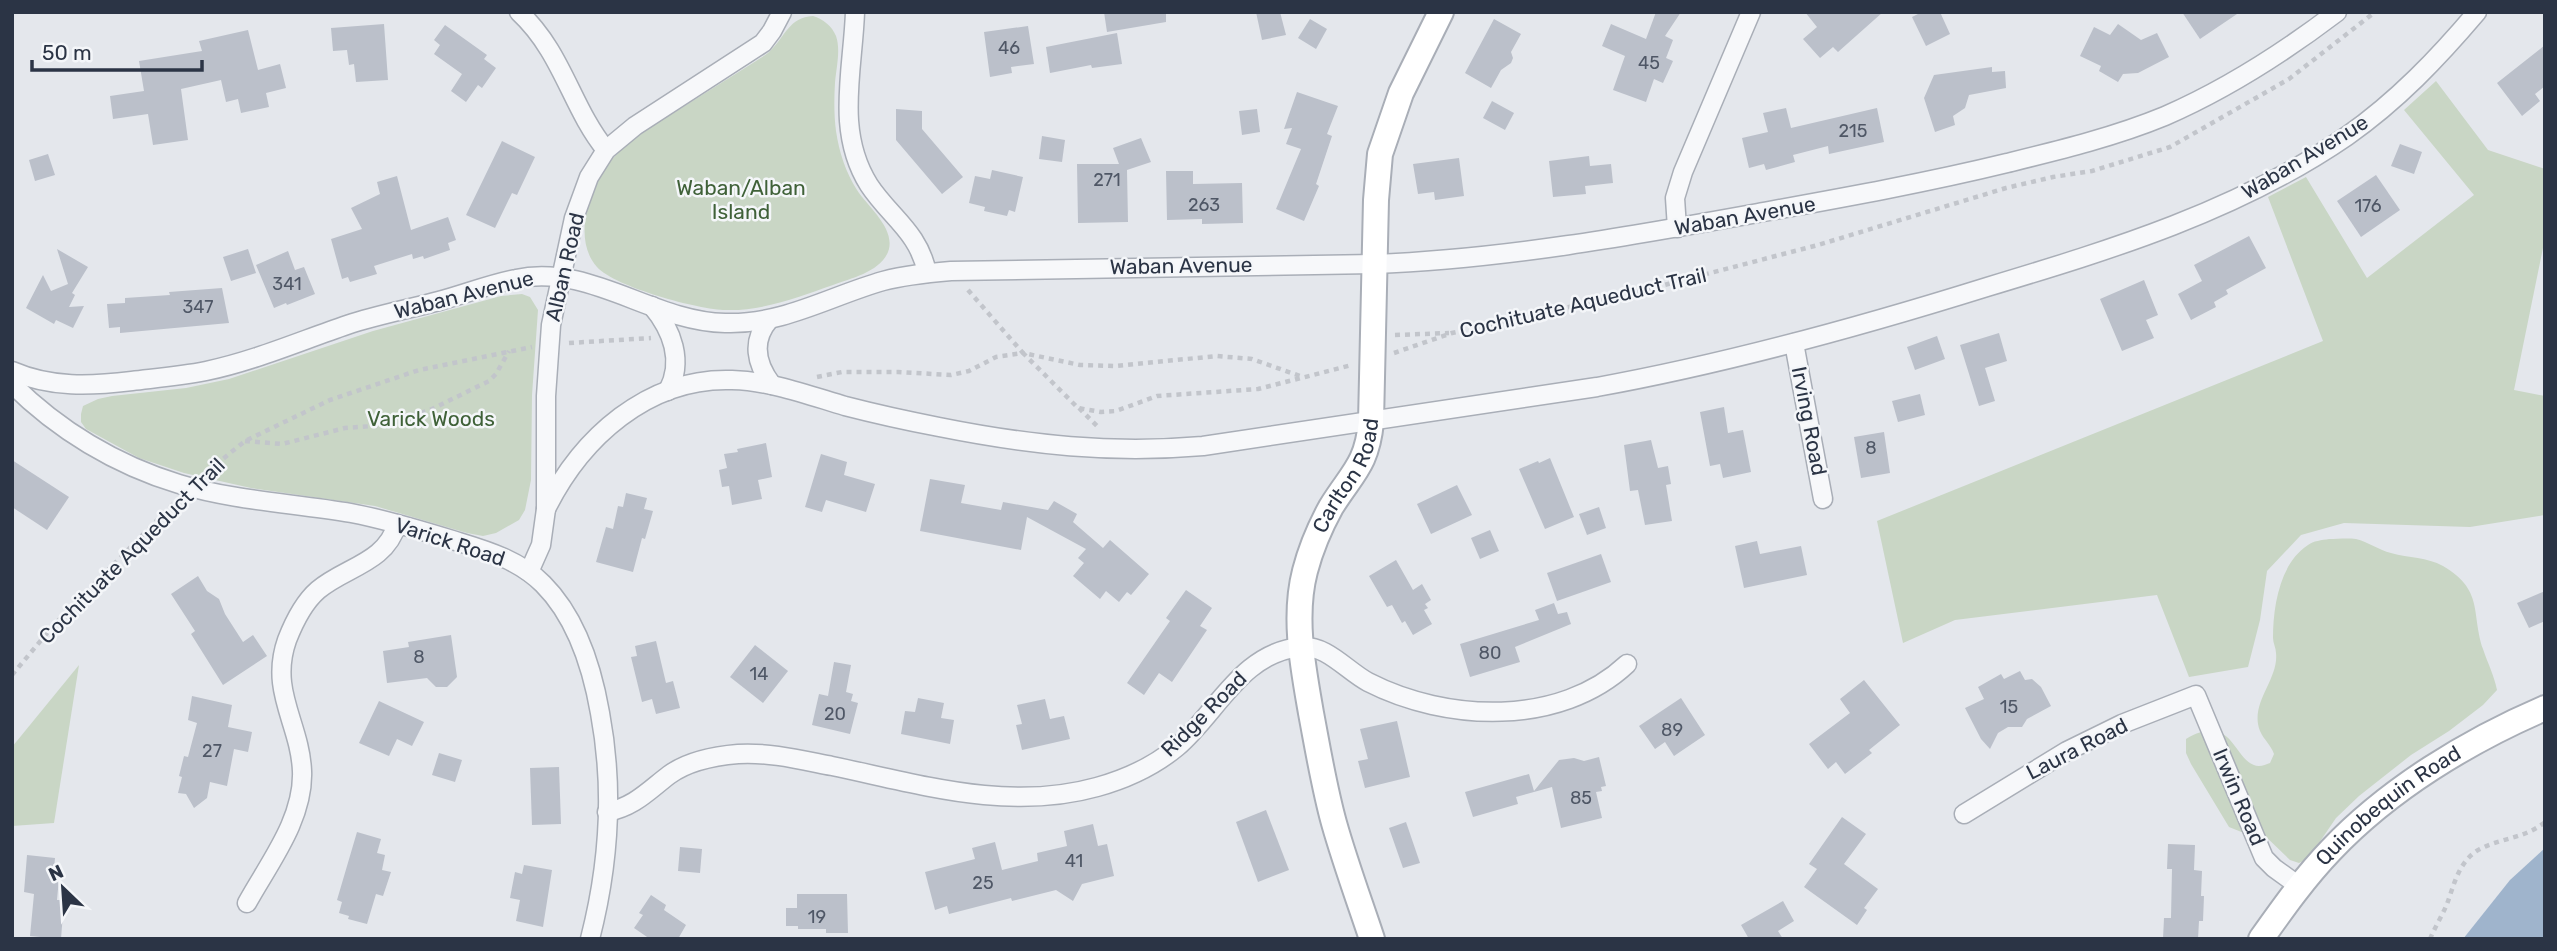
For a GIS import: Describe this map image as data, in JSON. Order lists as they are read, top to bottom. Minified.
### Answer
{"streets":{"street":["Waban Avenue","Alban Road","Irving Road","Carlton Road","Varick Road","Ridge Road","Laura Road","Irwin Road","Quinobequin Road"],"path":["Cochituate Aqueduct Trail"]},"crossings":[["Waban Avenue","Alban Road"],["Waban Avenue","Cochituate Aqueduct Trail"],["Waban Avenue","Irving Road"],["Waban Avenue","Carlton Road"],["Alban Road","Cochituate Aqueduct Trail"],["Alban Road","Varick Road"],["Cochituate Aqueduct Trail","Carlton Road"],["Cochituate Aqueduct Trail","Varick Road"],["Carlton Road","Ridge Road"],["Varick Road","Ridge Road"],["Laura Road","Irwin Road"],["Irwin Road","Quinobequin Road"]],"parks":["Waban/Alban Island","Varick Woods"],"house_numbers":["46","45","215","271","263","176","341","347","8","80","8","14","15","20","89","27","85","41","25","19"],"scale_bar":"50 m","north":"top left"}
